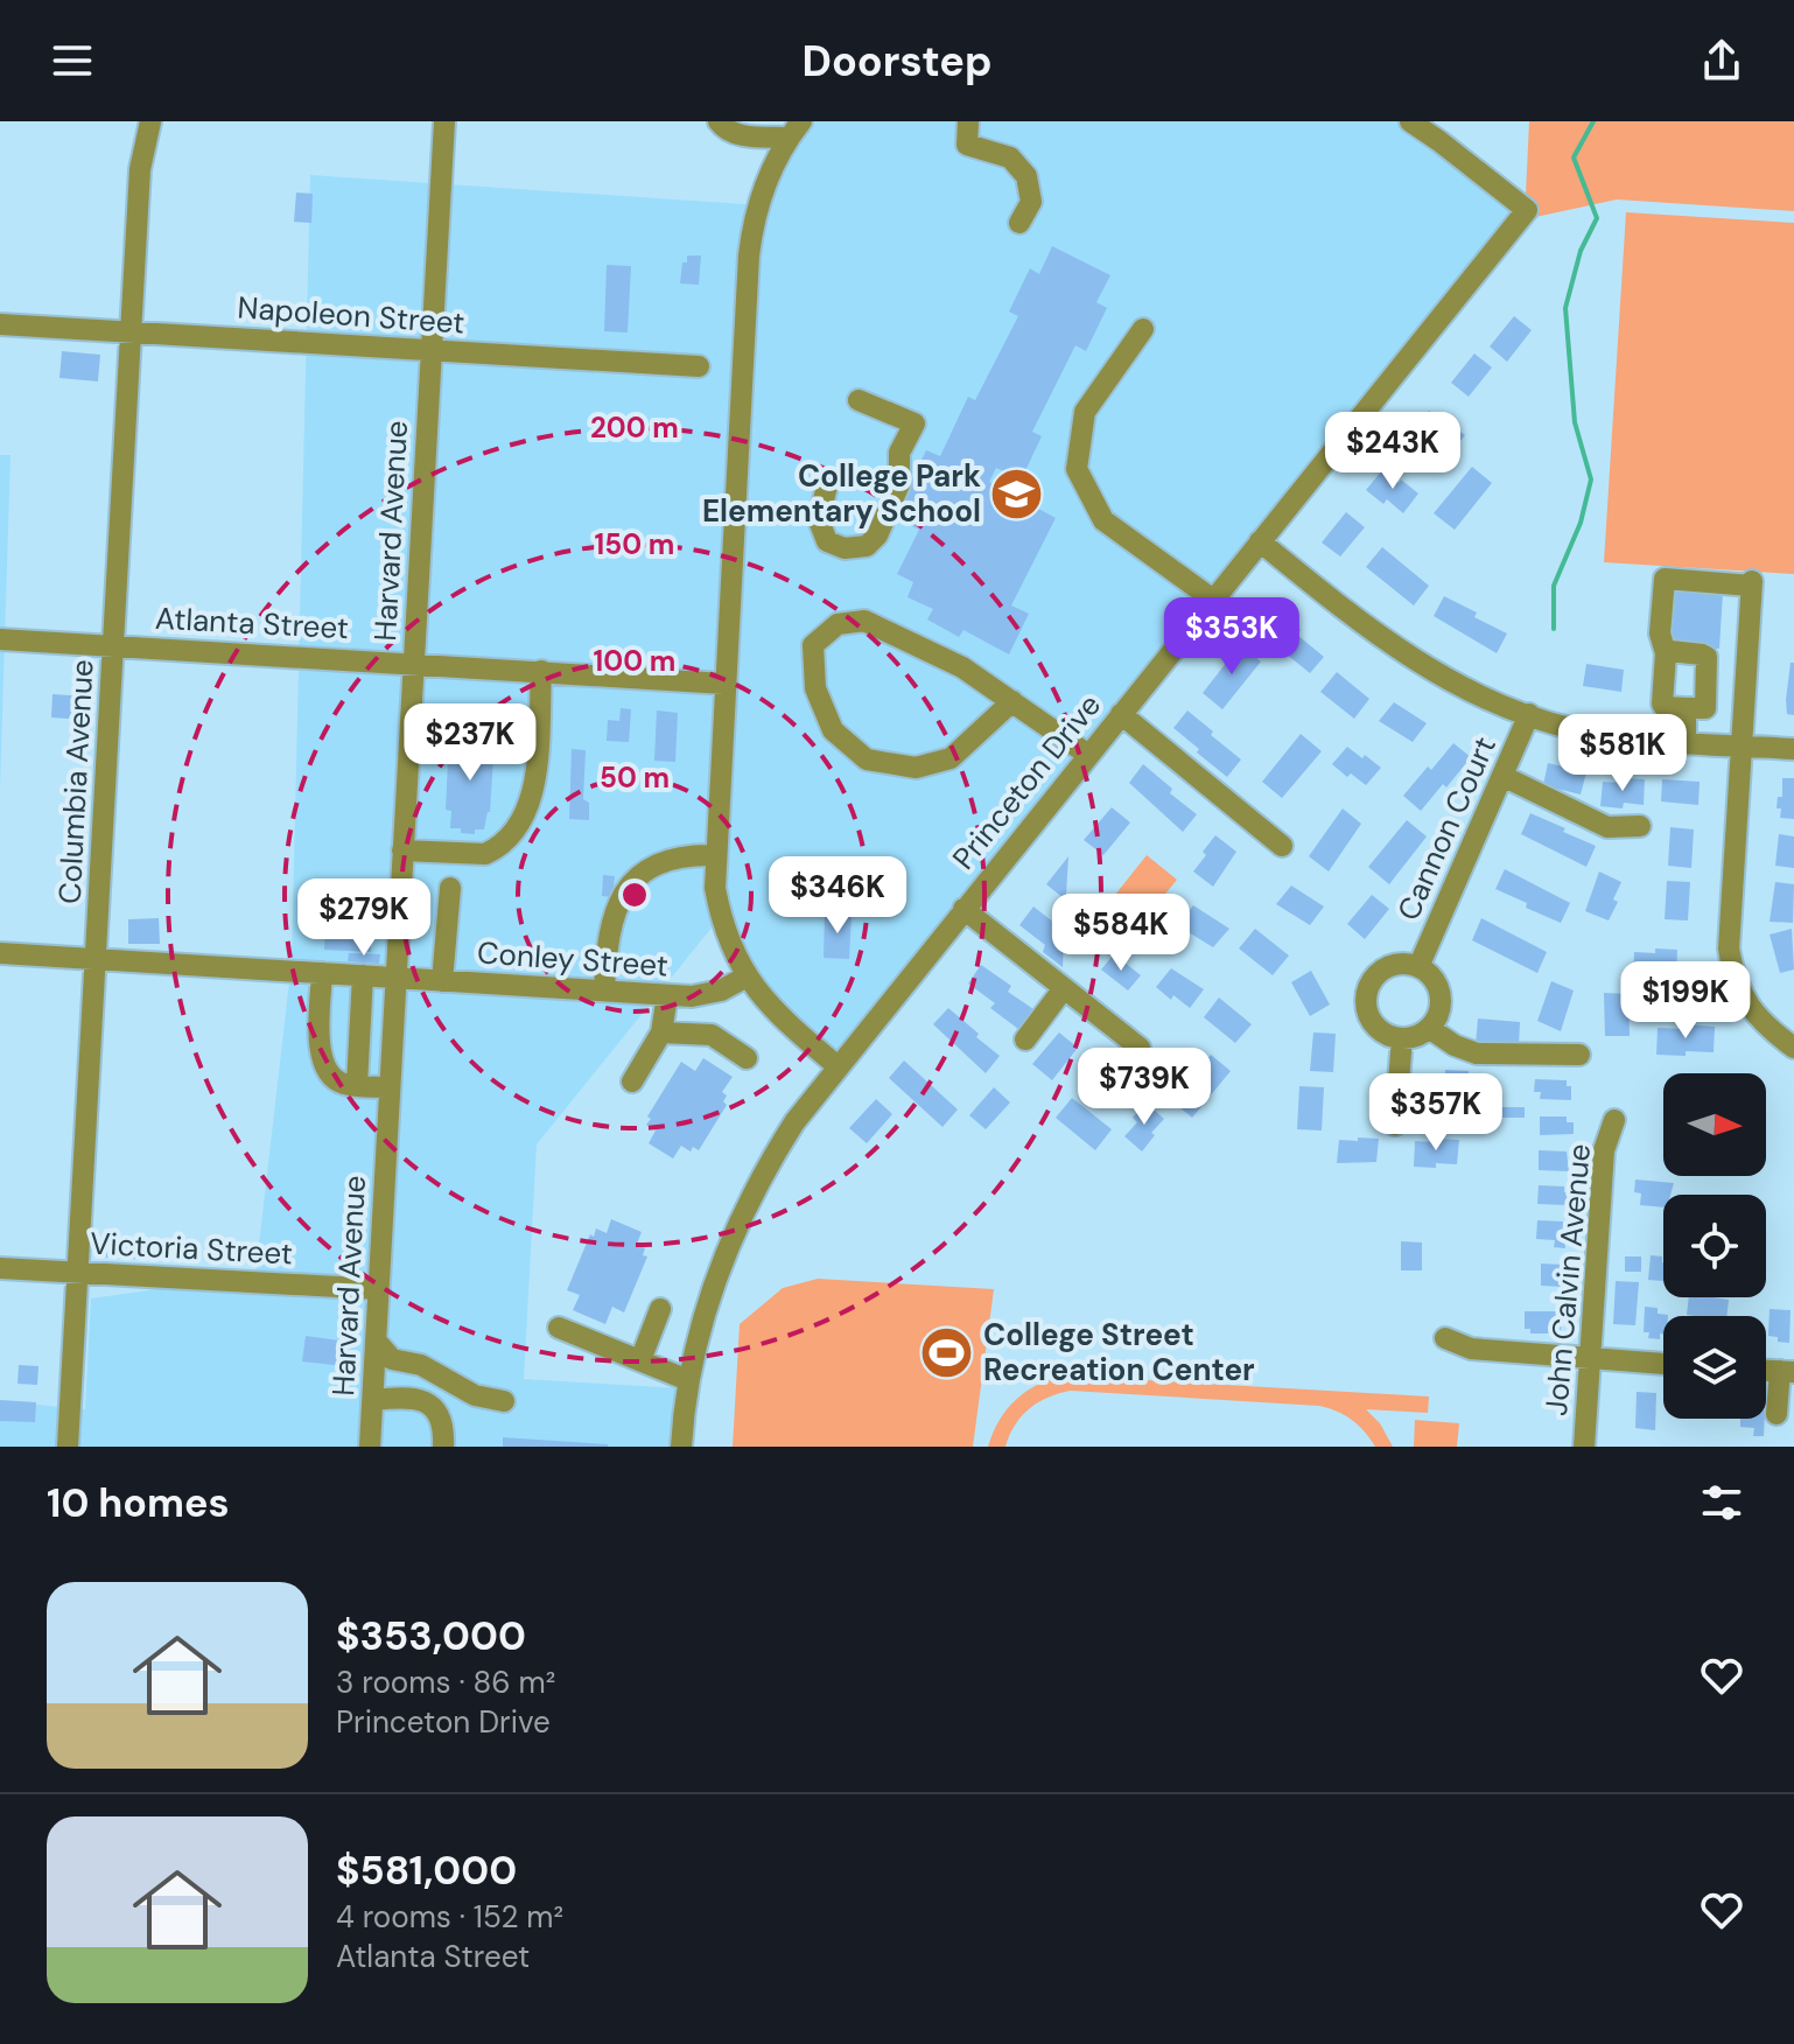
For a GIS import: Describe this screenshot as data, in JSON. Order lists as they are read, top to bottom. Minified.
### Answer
{"streets":{"street":["Napoleon Street","Harvard Avenue","Atlanta Street","Columbia Avenue","Princeton Drive","Cannon Court","Conley Street","Victoria Street","John Calvin Avenue"]},"crossings":[["Napoleon Street","Harvard Avenue"],["Napoleon Street","Columbia Avenue"],["Harvard Avenue","Atlanta Street"],["Harvard Avenue","Conley Street"],["Harvard Avenue","Victoria Street"],["Atlanta Street","Columbia Avenue"],["Columbia Avenue","Conley Street"],["Columbia Avenue","Victoria Street"]],"places":{"school or university":["College Park Elementary School"],"sports":["College Street Recreation Center"]},"north":"right","page":{"header":"Doorstep","price":["$243K","$353K","$237K","$581K","$346K","$279K","$584K","$199K","$739K","$357K"],"heading":"10 homes","list":[{"name":"$353,000","note":"3 rooms · 86 m² · Princeton Drive"},{"name":"$581,000","note":"4 rooms · 152 m² · Atlanta Street"}]},"rings":["200 m","150 m","100 m","50 m"]}
